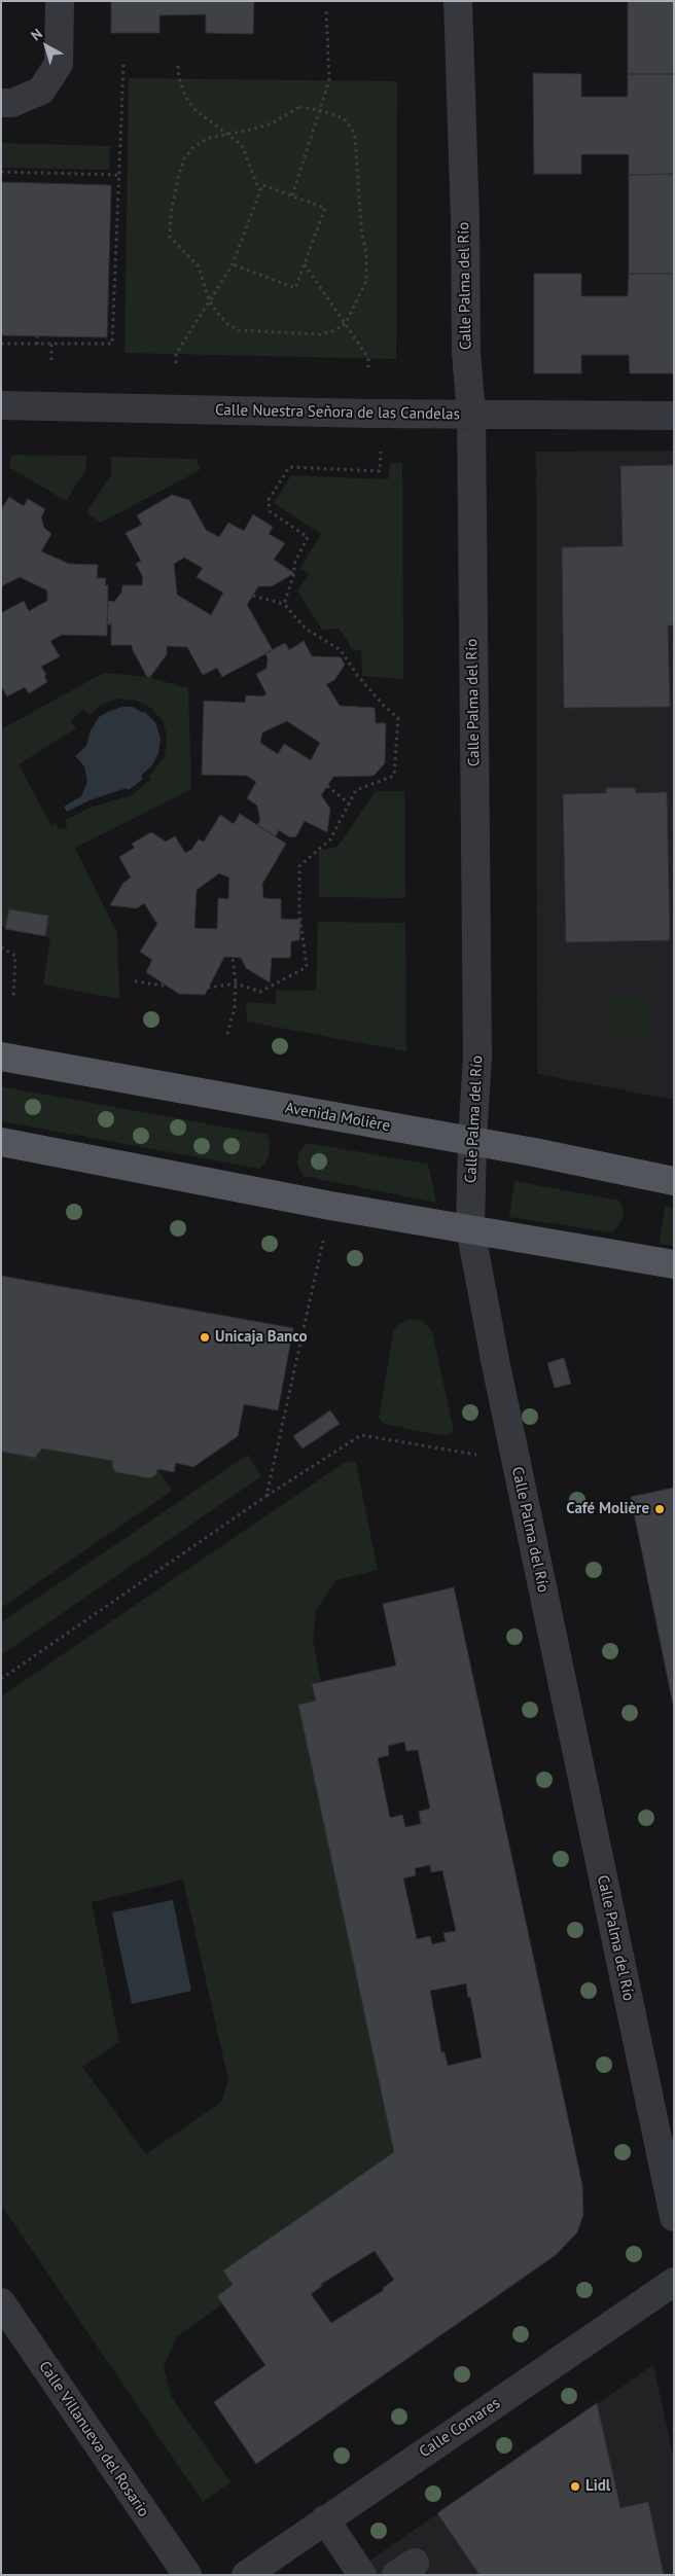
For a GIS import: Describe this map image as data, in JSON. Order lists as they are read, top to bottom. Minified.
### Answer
{"streets":{"main road":["Avenida Molière"],"street":["Calle Palma del Río","Calle Nuestra Señora de las Candelas","Calle Comares","Calle Villanueva del Rosario"]},"crossings":[["Calle Palma del Río","Calle Nuestra Señora de las Candelas"],["Calle Palma del Río","Avenida Molière"]],"places":["Unicaja Banco","Café Molière","Lidl"],"north":"top left"}
